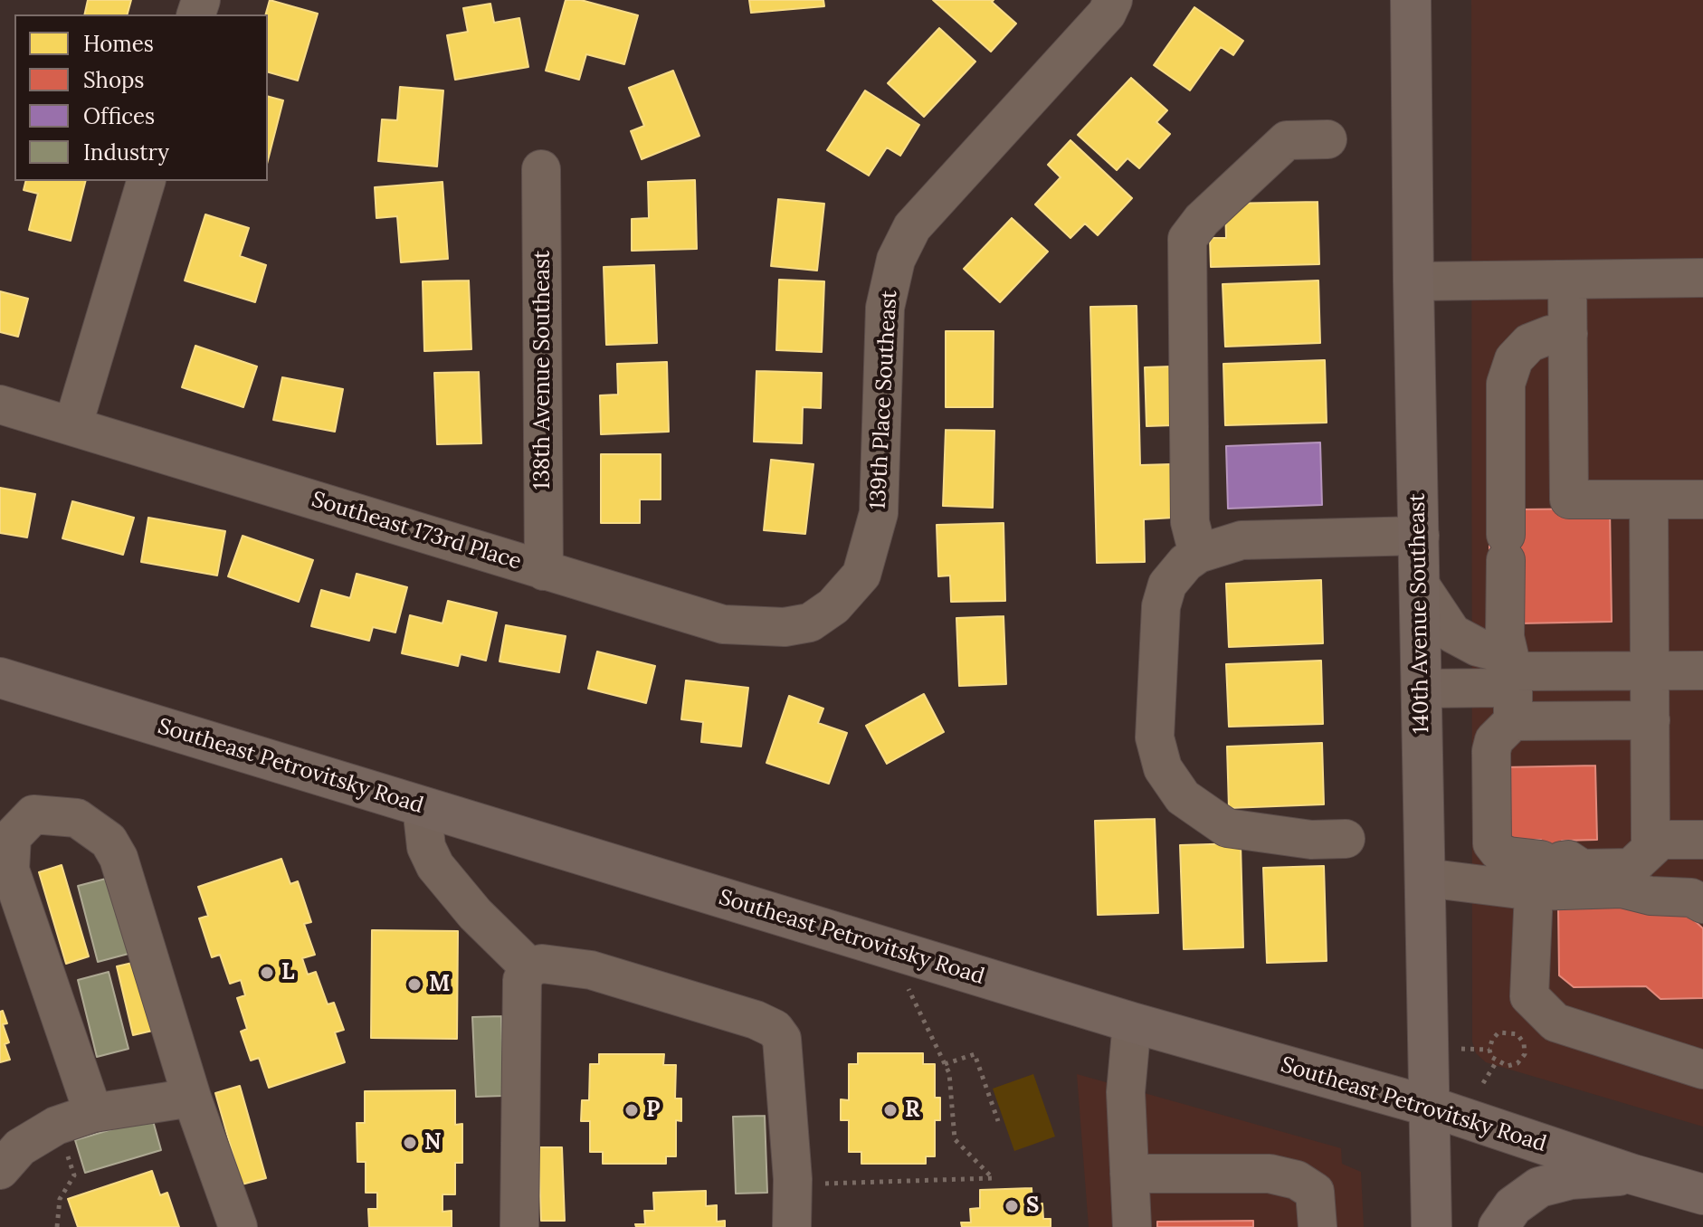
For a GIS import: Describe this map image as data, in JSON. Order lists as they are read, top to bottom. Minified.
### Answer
{"streets":{"main road":["140th Avenue Southeast","Southeast Petrovitsky Road"],"street":["138th Avenue Southeast","139th Place Southeast","Southeast 173rd Place"]},"crossings":[["138th Avenue Southeast","Southeast 173rd Place"],["139th Place Southeast","Southeast 173rd Place"],["140th Avenue Southeast","Southeast Petrovitsky Road"]],"places":["L","M","P","R","N","S"],"legend":["Homes","Shops","Offices","Industry"]}
